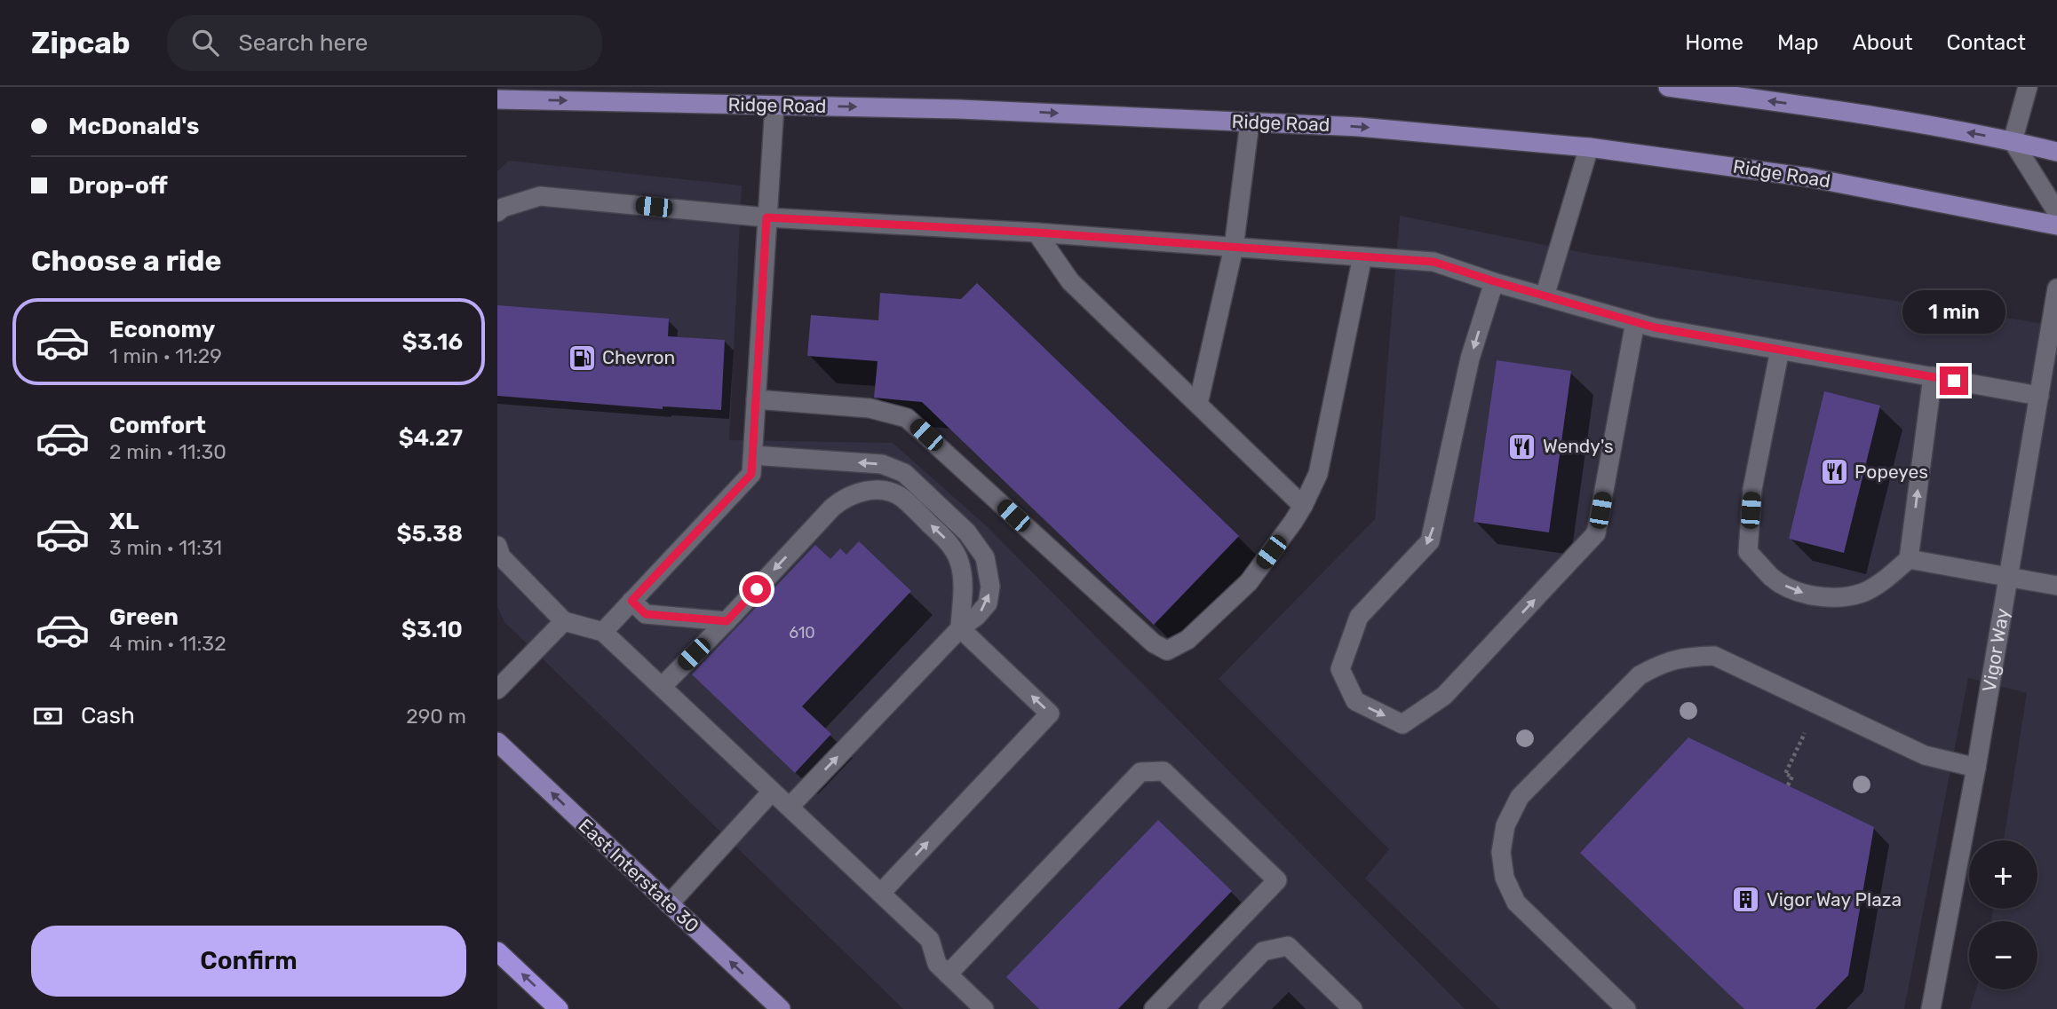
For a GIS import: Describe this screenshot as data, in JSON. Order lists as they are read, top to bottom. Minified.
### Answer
{"streets":{"main road":["Ridge Road","East Interstate 30"],"street":["Vigor Way"]},"one_way":["Ridge Road","East Interstate 30"],"places":{"fuel station":["Chevron"],"restaurant":["Wendy's","Popeyes"],"building":["Vigor Way Plaza"]},"house_numbers":["610"],"page":{"header":"Zipcab","search":"Search here","nav":["Home","Map","About","Contact"],"banner":["McDonald's","Drop-off"],"heading":"Choose a ride","bubble":"1 min","list":[{"name":"Economy","note":"1 min · 11:29","value":"$3.16"},{"name":"Comfort","note":"2 min · 11:30","value":"$4.27"},{"name":"XL","note":"3 min · 11:31","value":"$5.38"},{"name":"Green","note":"4 min · 11:32","value":"$3.10"}],"pay":["Cash","290 m"],"map_buttons":["+","−"],"buttons":"Confirm"}}
